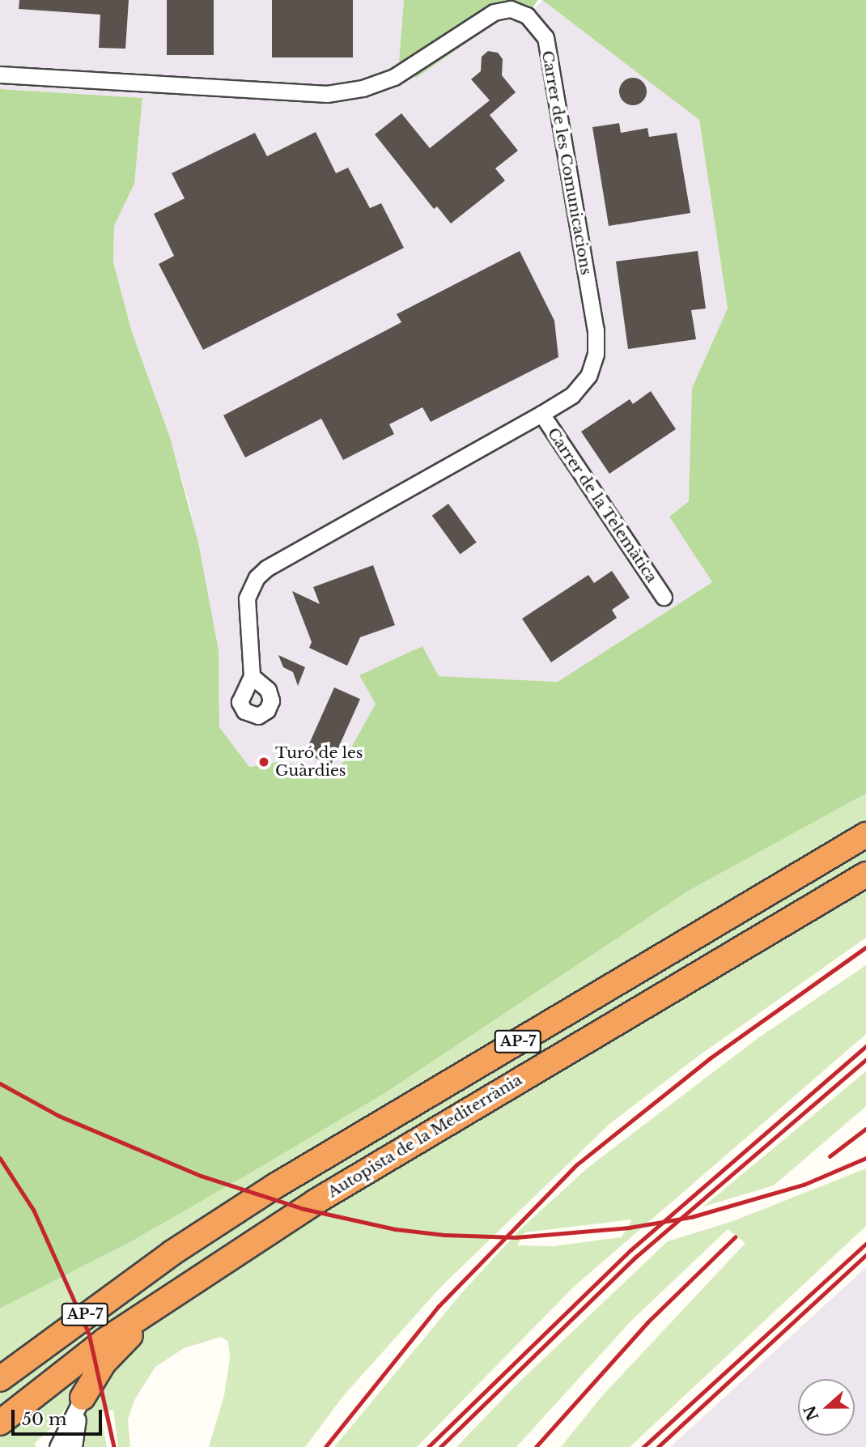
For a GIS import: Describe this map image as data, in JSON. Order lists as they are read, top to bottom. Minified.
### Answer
{"streets":{"highway":["AP-7","Autopista de la Mediterrània"],"street":["Carrer de les Comunicacions","Carrer de la Telemàtica"]},"crossings":[["Carrer de les Comunicacions","Carrer de la Telemàtica"]],"places":["Turó de les Guàrdies"],"scale_bar":"50 m","north":"left"}
